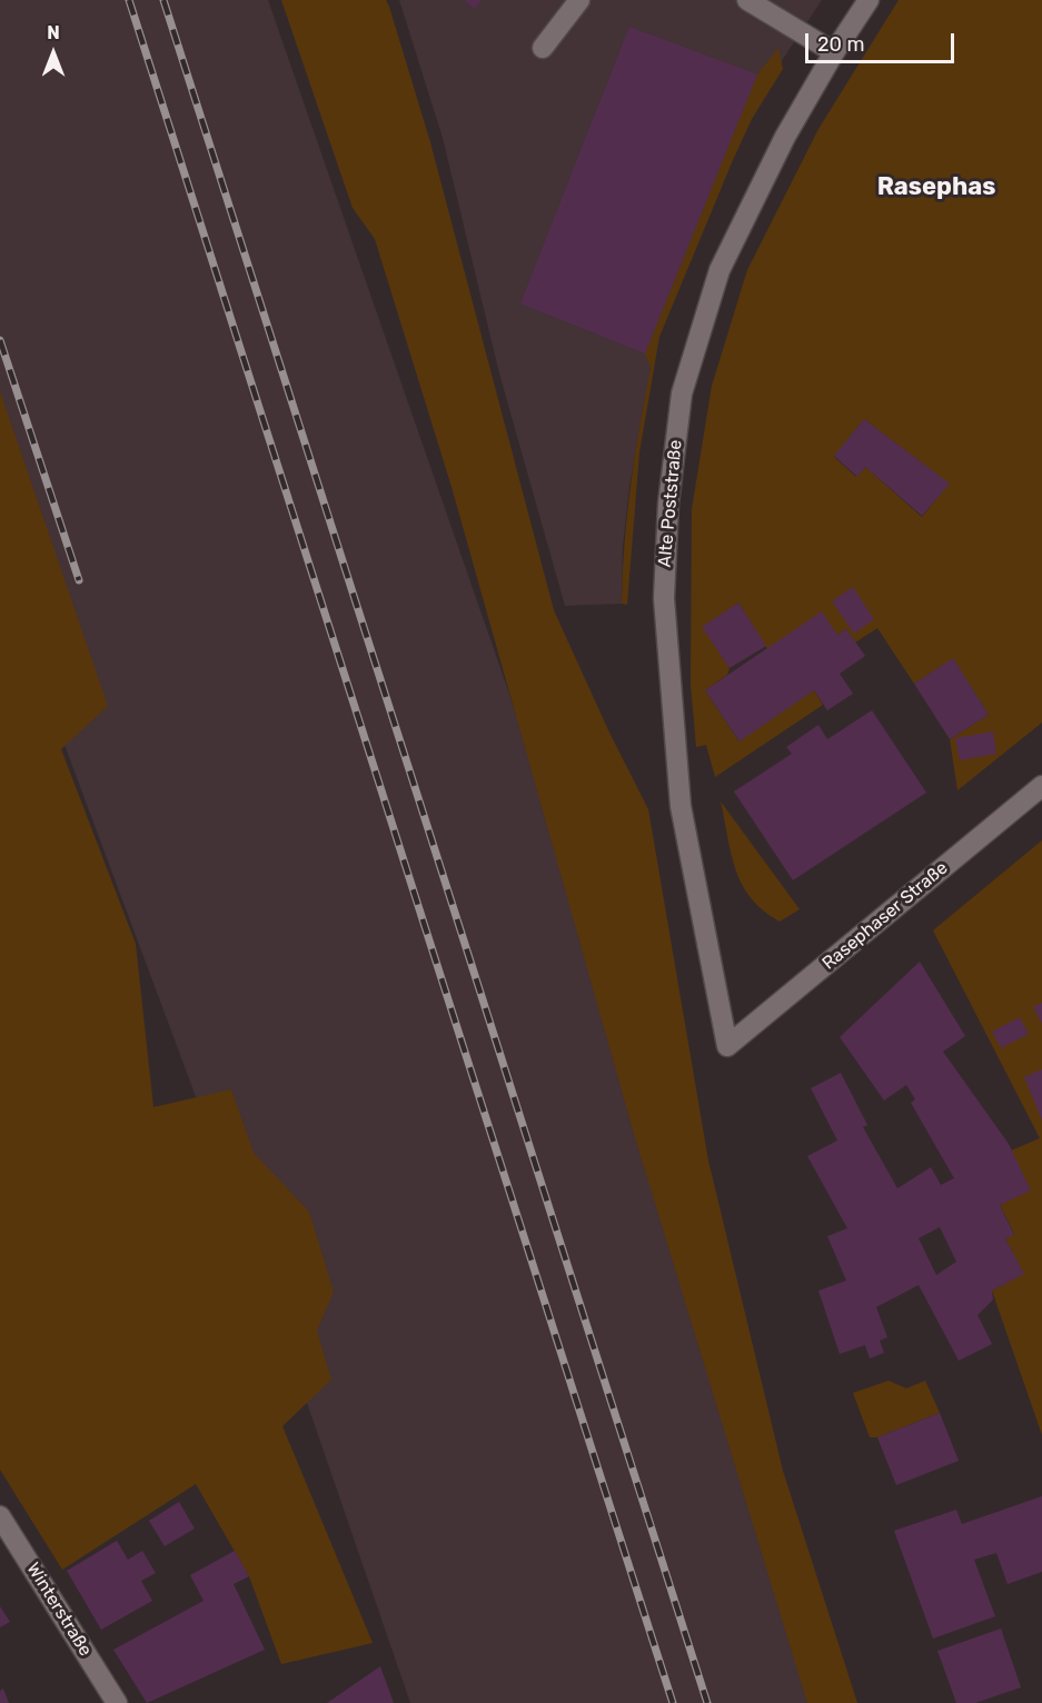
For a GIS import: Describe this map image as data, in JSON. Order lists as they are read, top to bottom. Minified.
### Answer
{"streets":{"street":["Alte Poststraße","Rasephaser Straße","Winterstraße"]},"crossings":[["Alte Poststraße","Rasephaser Straße"]],"districts":["Rasephas"],"scale_bar":"20 m","north":"top"}
